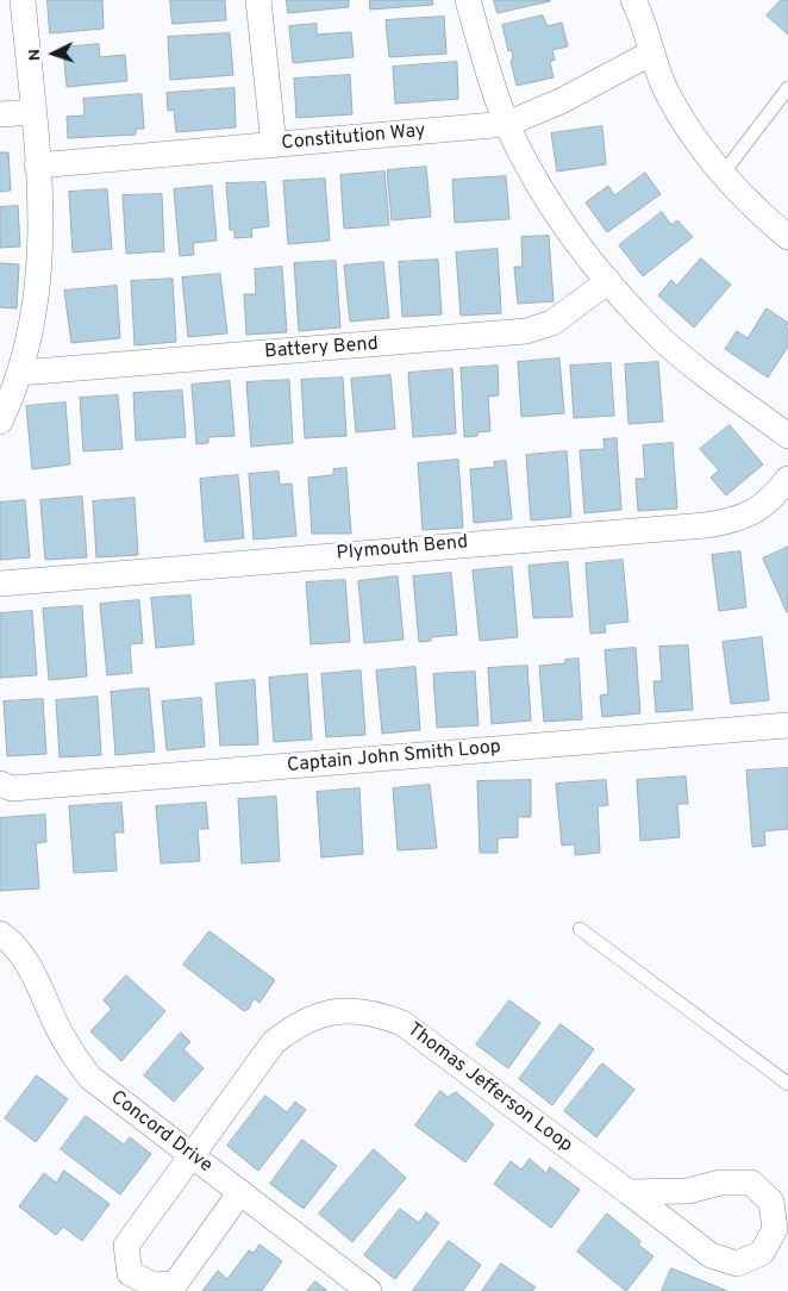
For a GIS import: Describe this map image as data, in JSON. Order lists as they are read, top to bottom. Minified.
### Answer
{"streets":{"street":["Constitution Way","Battery Bend","Plymouth Bend","Captain John Smith Loop","Thomas Jefferson Loop","Concord Drive"]},"crossings":[["Thomas Jefferson Loop","Concord Drive"]],"north":"left"}
